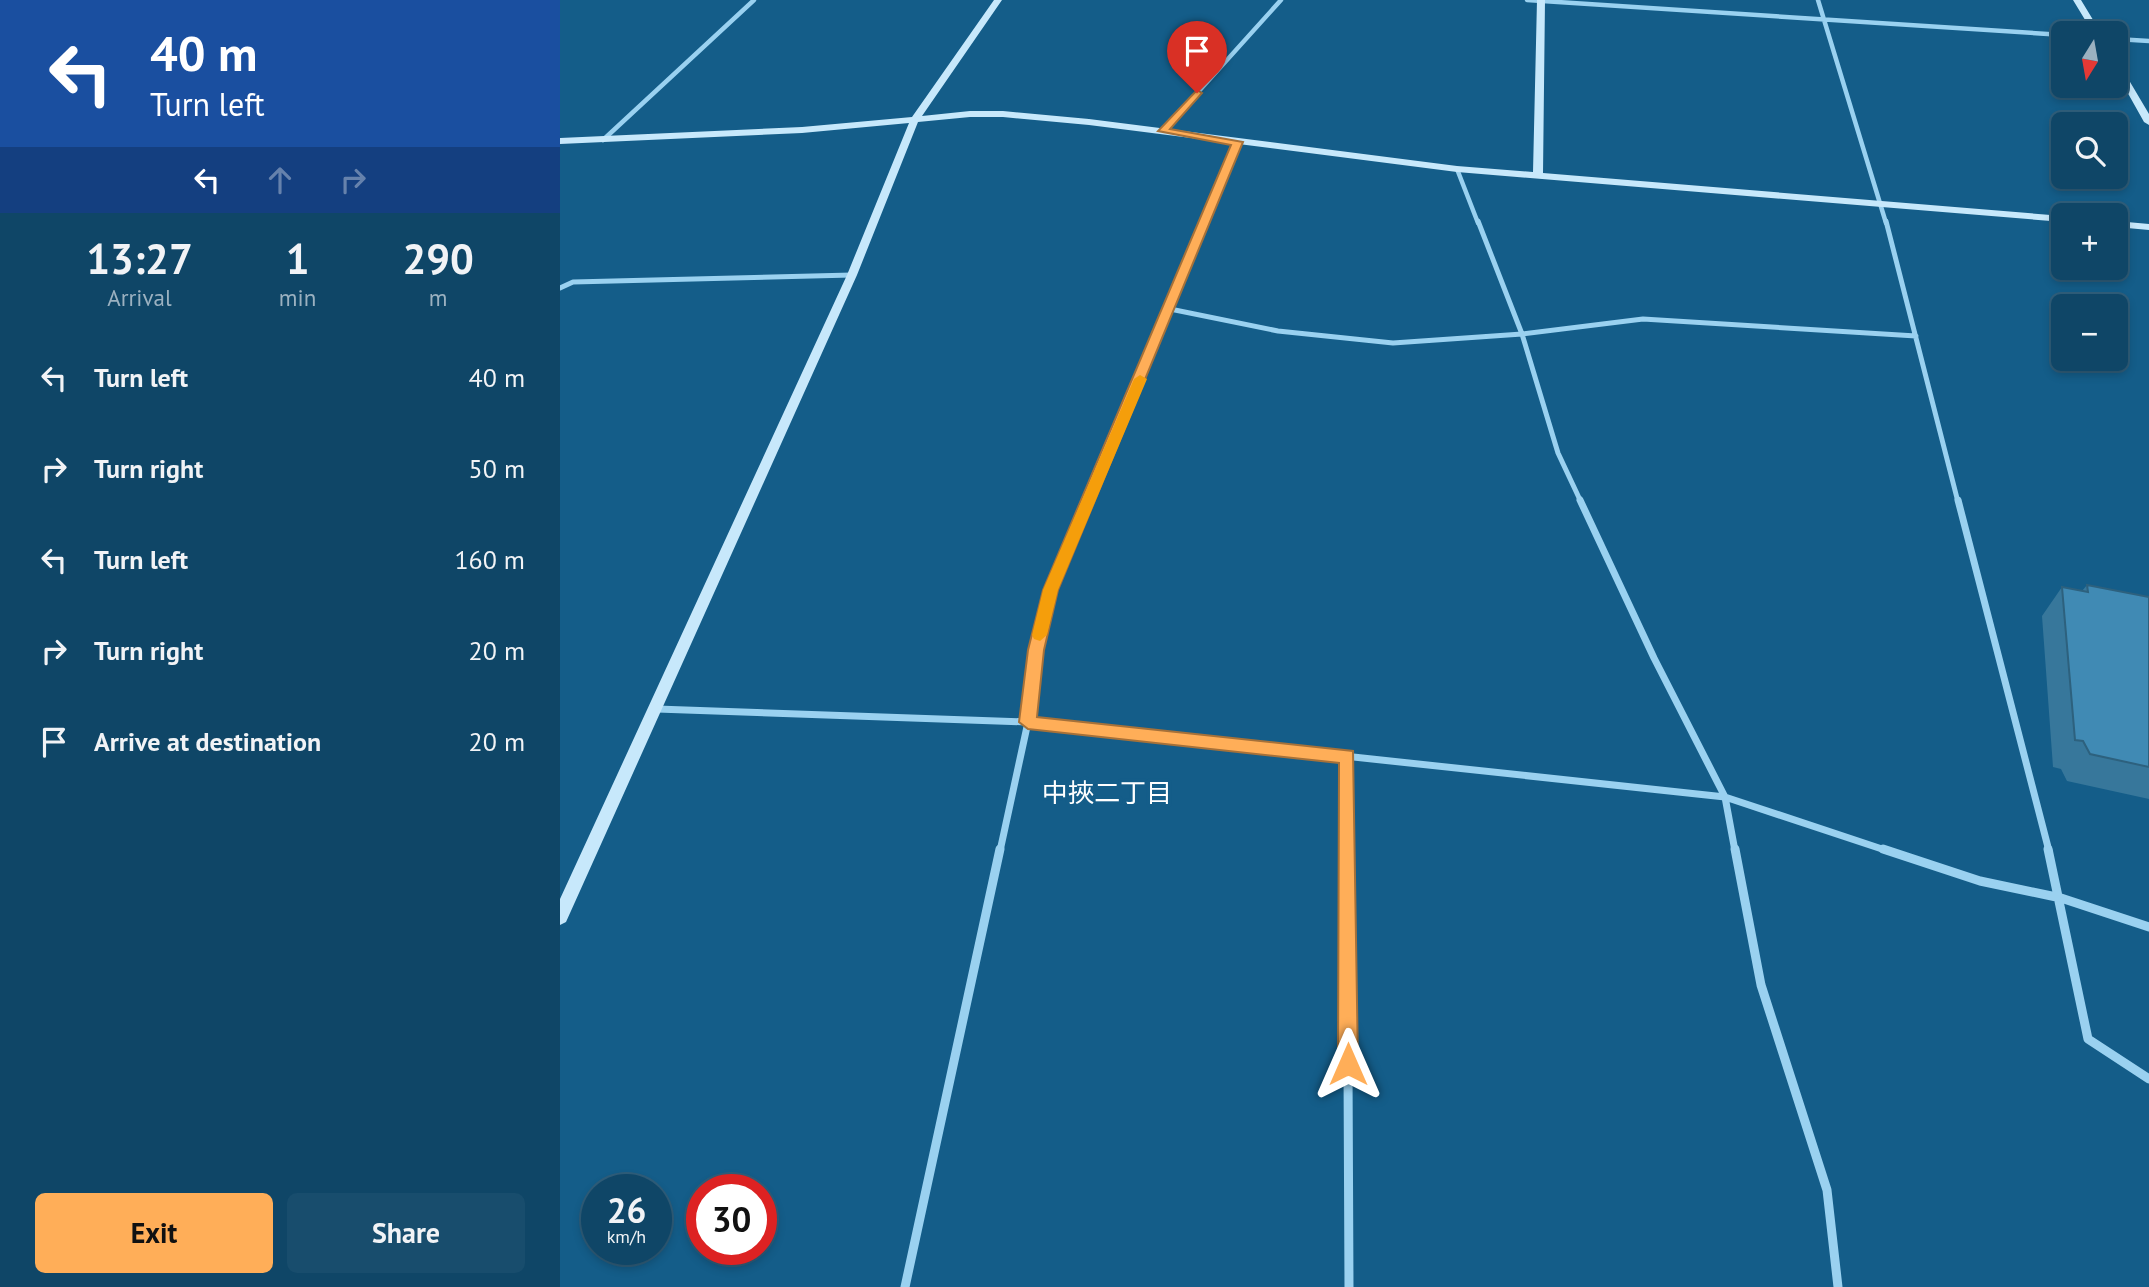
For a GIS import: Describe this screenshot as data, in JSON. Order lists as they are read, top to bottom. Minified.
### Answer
{"districts":["中挾二丁目"],"north":"bottom","page":{"turn":["40 m","Turn left"],"map_buttons":["+","−"],"eta":["13:27","Arrival","1","min","290","m"],"list":[{"name":"Turn left","value":"40 m"},{"name":"Turn right","value":"50 m"},{"name":"Turn left","value":"160 m"},{"name":"Turn right","value":"20 m"},{"name":"Arrive at destination","value":"20 m"}],"speed":"26 km/h","limit":"30","buttons":["Exit","Share"]}}
